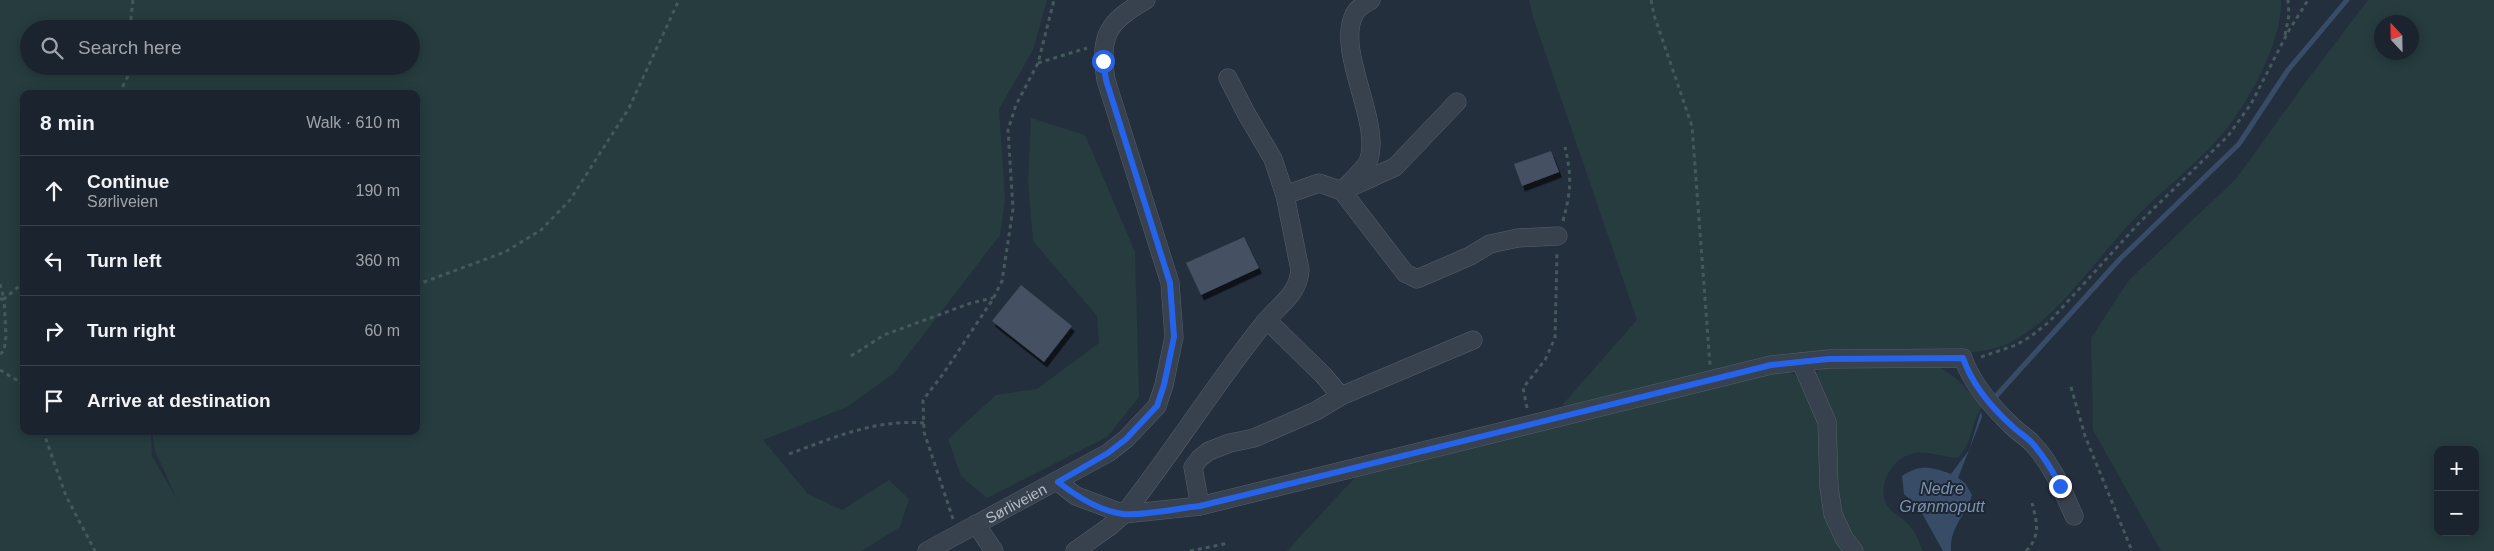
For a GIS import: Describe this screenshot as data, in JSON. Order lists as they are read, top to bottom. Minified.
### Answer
{"streets":{"street":["Sørliveien"]},"water":["Nedre Grønmoputt"],"north":"top","page":{"search":"Search here","heading":["8 min","Walk · 610 m"],"list":[["Continue","Sørliveien","190 m"],["Turn left","360 m"],["Turn right","60 m"],"Arrive at destination"],"map_buttons":["+","−"]}}
